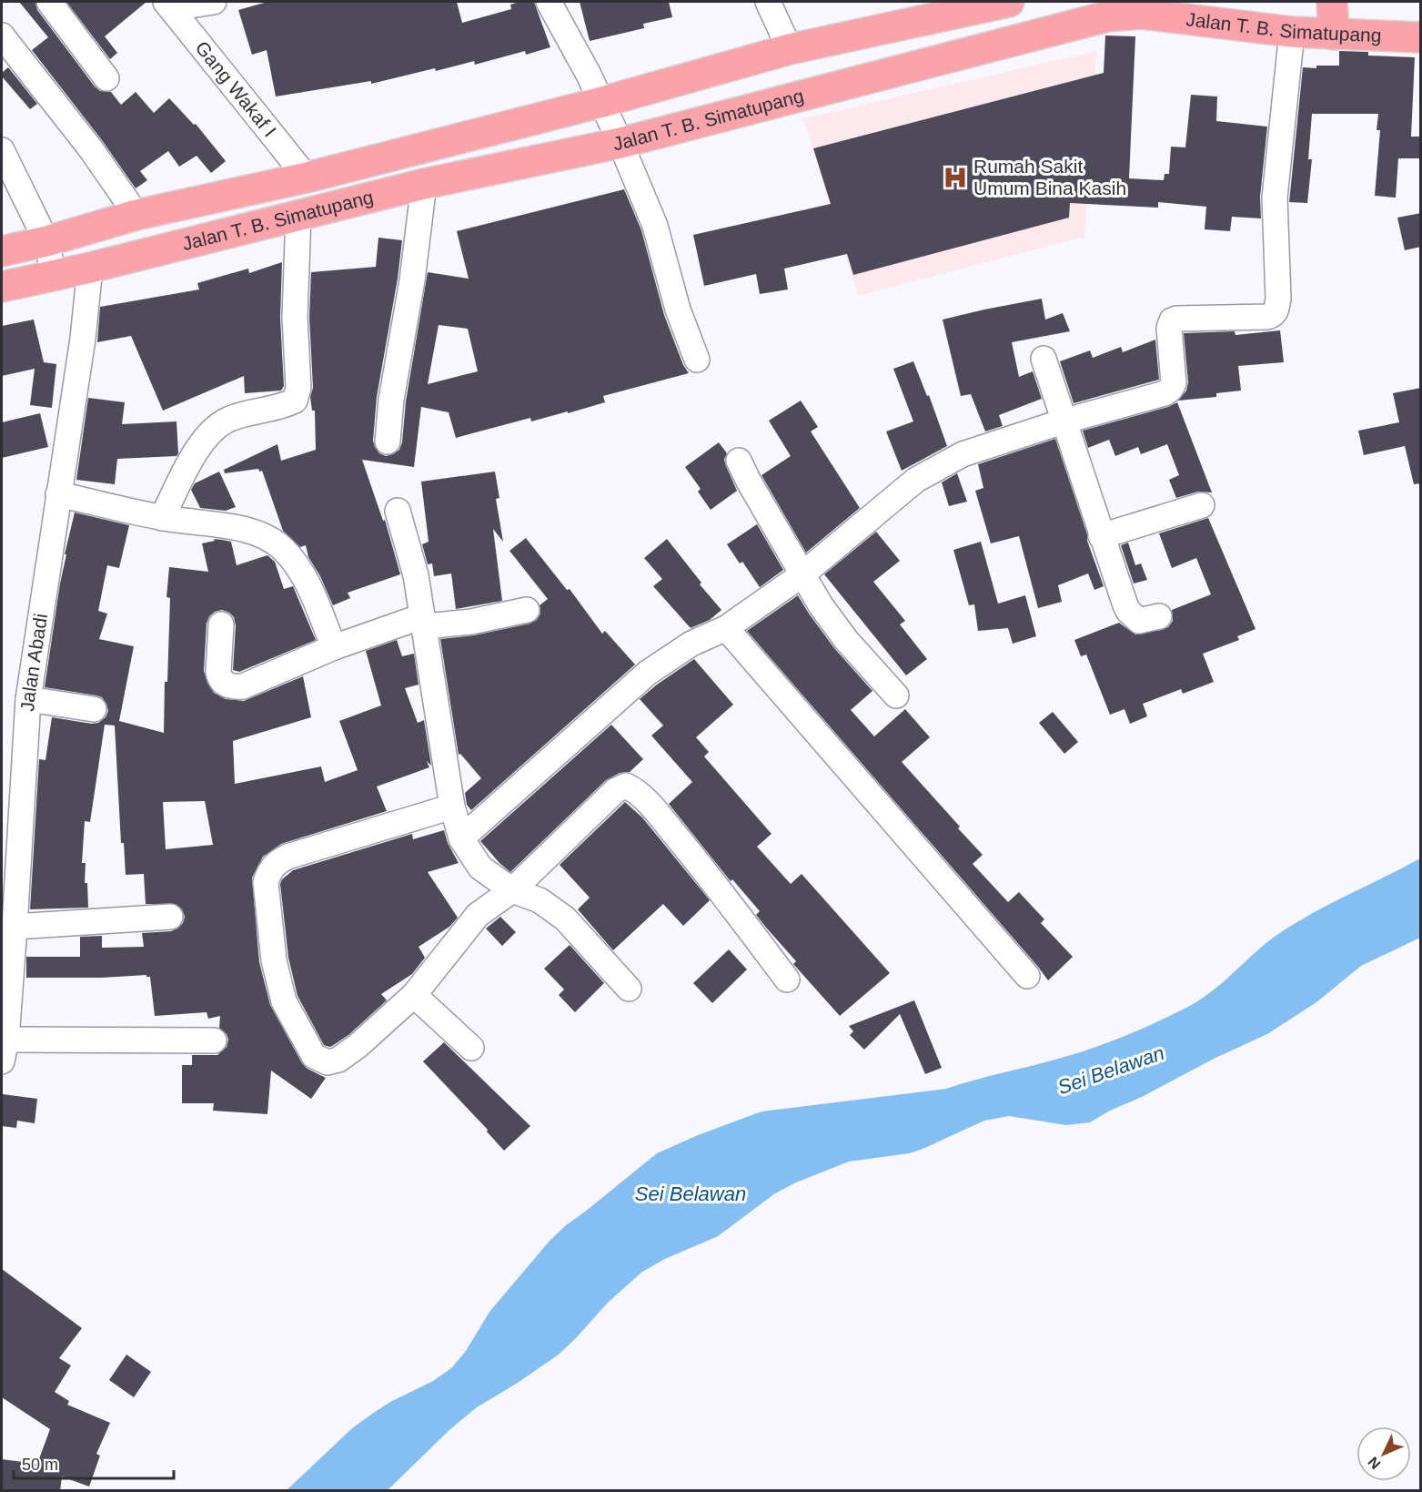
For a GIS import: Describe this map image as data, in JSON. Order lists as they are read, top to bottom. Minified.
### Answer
{"streets":{"main road":["Jalan T. B. Simatupang"],"street":["Gang Wakaf I","Jalan Abadi"]},"crossings":[["Jalan T. B. Simatupang","Gang Wakaf I"],["Jalan T. B. Simatupang","Jalan Abadi"]],"water":["Sei Belawan"],"places":{"hospital":["Rumah Sakit Umum Bina Kasih"]},"scale_bar":"50 m","north":"bottom left"}
